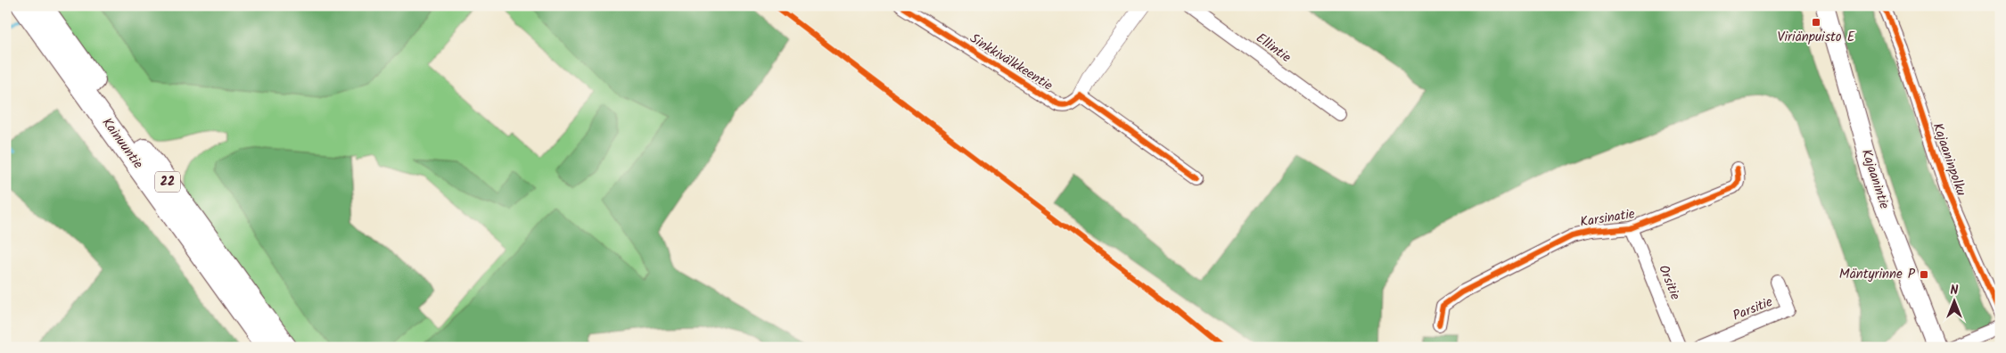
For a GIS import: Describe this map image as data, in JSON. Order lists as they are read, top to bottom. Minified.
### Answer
{"streets":{"highway":["Kainuuntie","22"],"main road":["Kajaanintie"],"street":["Ellintie","Sinkkivälkkeentie","Kajaaninpolku","Karsinatie","Orsitie","Parsitie"]},"crossings":[["Karsinatie","Orsitie"]],"places":{"transit":["Viriänpuisto E","Mäntyrinne P"]},"north":"top"}
